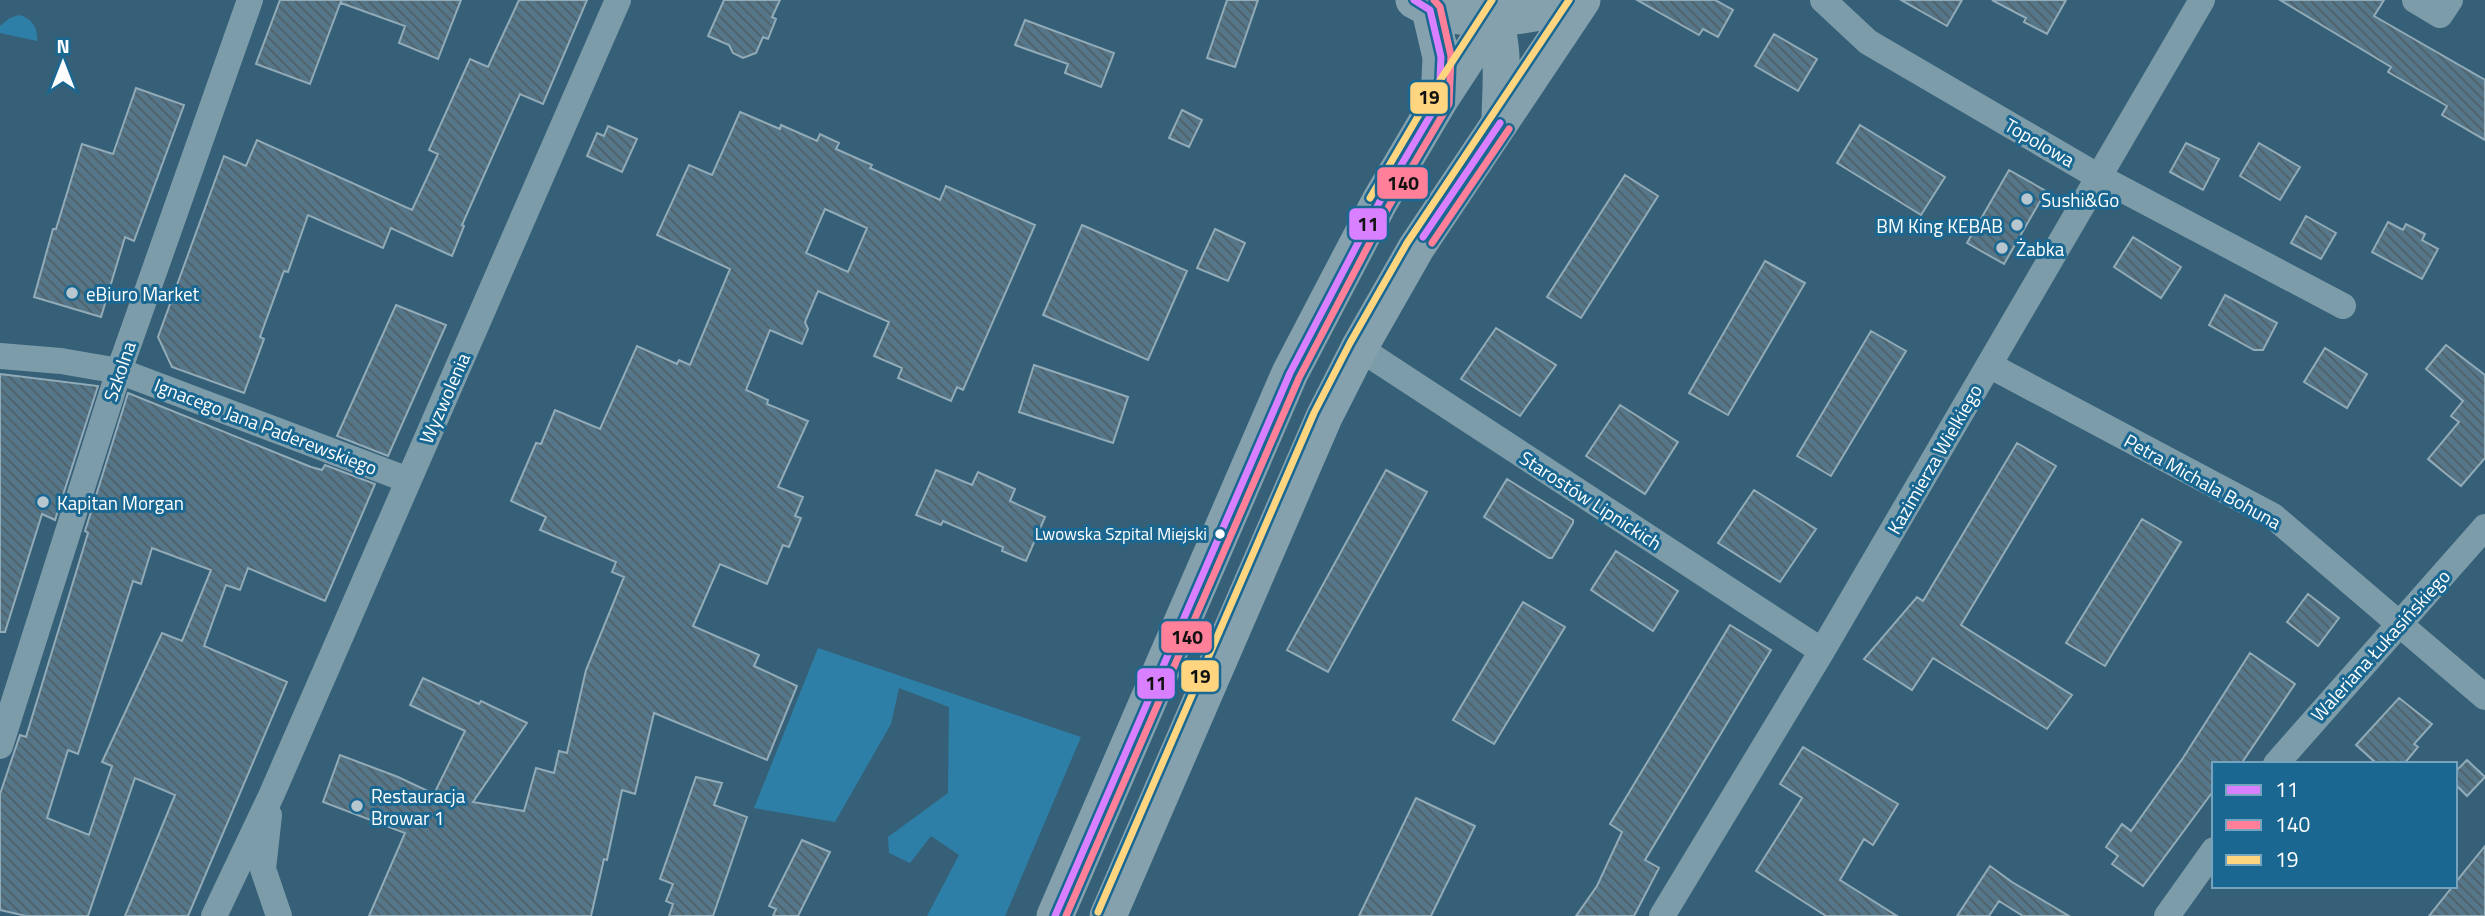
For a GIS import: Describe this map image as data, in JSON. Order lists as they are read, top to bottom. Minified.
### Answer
{"streets":{"street":["Topolowa","Szkolna","Wyzwolenia","Ignacego Jana Paderewskiego","Kazimierza Wielkiego","Petra Michala Bohuna","Starostów Lipnickich","Waleriana Łukasińskiego"]},"crossings":[["Topolowa","Kazimierza Wielkiego"],["Szkolna","Ignacego Jana Paderewskiego"],["Wyzwolenia","Ignacego Jana Paderewskiego"],["Kazimierza Wielkiego","Petra Michala Bohuna"],["Kazimierza Wielkiego","Starostów Lipnickich"],["Petra Michala Bohuna","Waleriana Łukasińskiego"]],"places":["Sushi&Go","BM King KEBAB","Żabka","eBiuro Market","Kapitan Morgan","Lwowska Szpital Miejski","Restauracja Browar 1"],"lines":["transit line 11","transit line 140","transit line 19"],"legend":["11","140","19"],"north":"top"}
